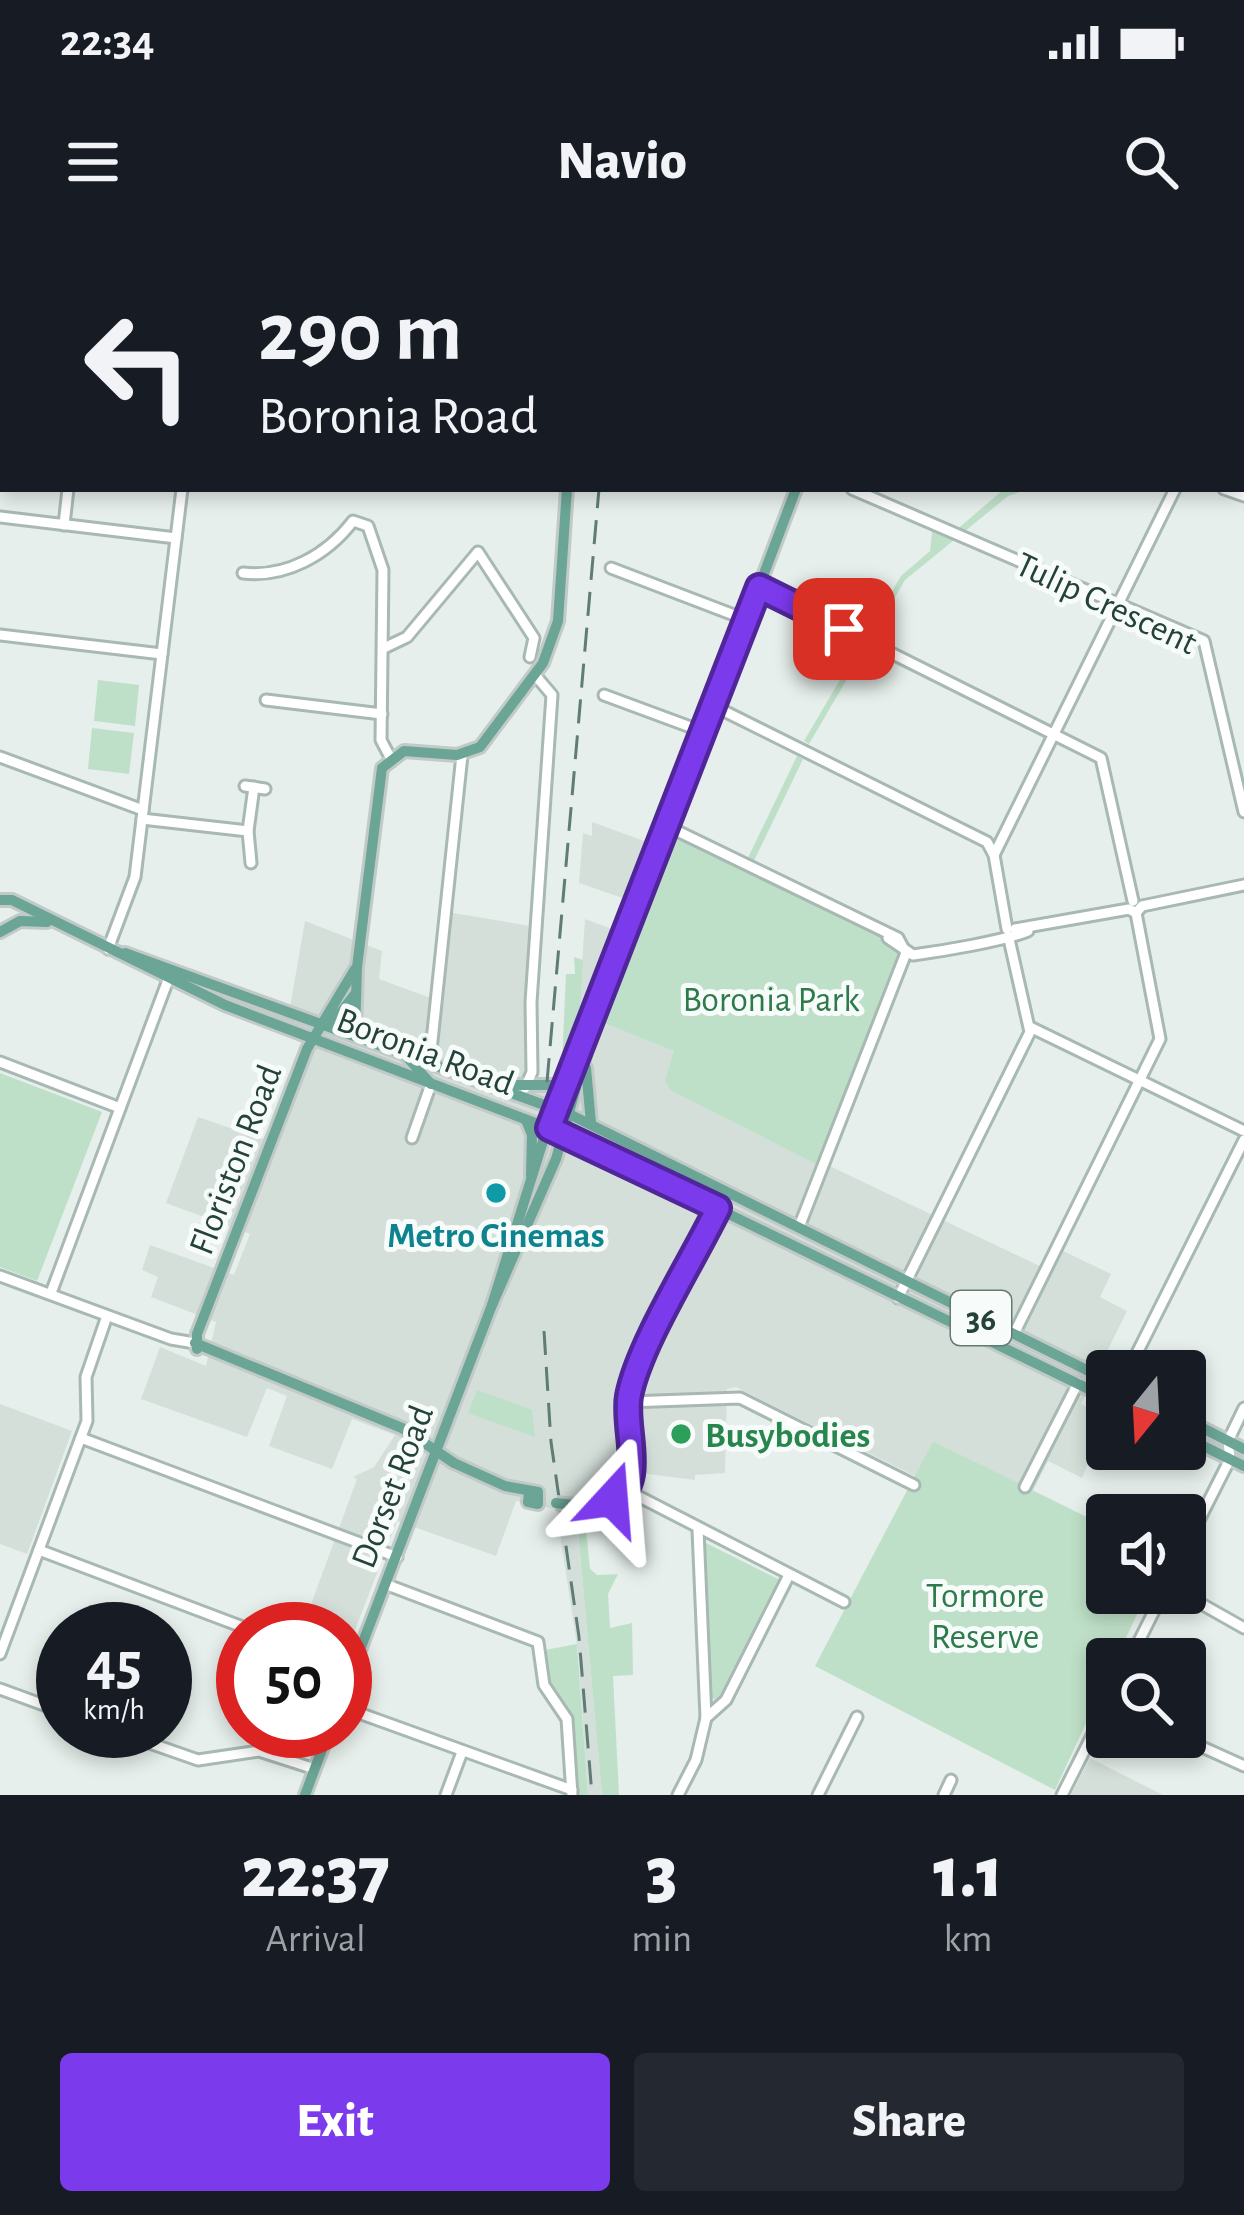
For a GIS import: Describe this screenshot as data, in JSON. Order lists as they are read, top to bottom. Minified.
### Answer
{"streets":{"main road":["Boronia Road","Floriston Road","36","Dorset Road"],"street":["Tulip Crescent"]},"crossings":[["Boronia Road","Floriston Road"],["Boronia Road","36"],["Boronia Road","Dorset Road"]],"parks":["Boronia Park","Tormore Reserve"],"places":["Metro Cinemas","Busybodies"],"north":"bottom","page":{"status":"22:34","header":"Navio","turn":["290 m","Boronia Road"],"speed":"45 km/h","limit":"50","eta":["22:37","Arrival","3","min","1.1","km"],"buttons":["Exit","Share"]}}
